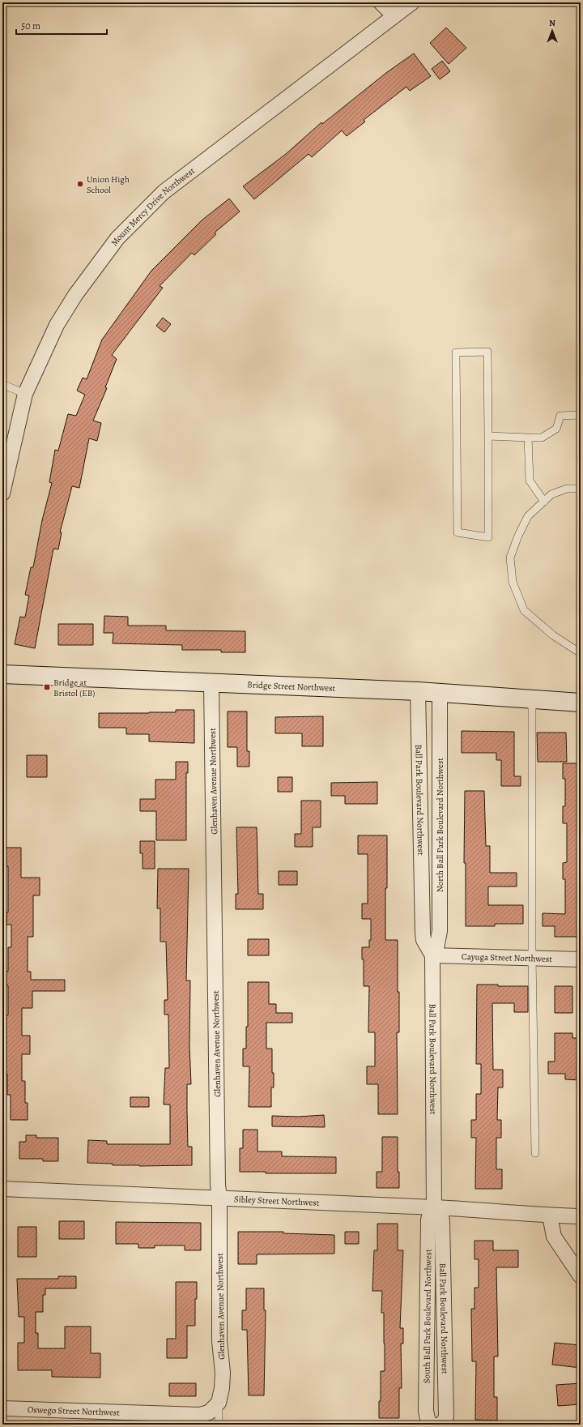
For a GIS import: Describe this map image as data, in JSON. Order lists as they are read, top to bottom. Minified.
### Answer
{"streets":{"main road":["Bridge Street Northwest"],"street":["Mount Mercy Drive Northwest","Glenhaven Avenue Northwest","Ball Park Boulevard Northwest","North Ball Park Boulevard Northwest","Cayuga Street Northwest","Sibley Street Northwest","South Ball Park Boulevard Northwest","Oswego Street Northwest"]},"crossings":[["Bridge Street Northwest","Glenhaven Avenue Northwest"],["Bridge Street Northwest","Ball Park Boulevard Northwest"],["Bridge Street Northwest","North Ball Park Boulevard Northwest"],["Glenhaven Avenue Northwest","Sibley Street Northwest"],["Glenhaven Avenue Northwest","Oswego Street Northwest"],["Ball Park Boulevard Northwest","North Ball Park Boulevard Northwest"],["Ball Park Boulevard Northwest","Cayuga Street Northwest"],["Ball Park Boulevard Northwest","Sibley Street Northwest"],["Ball Park Boulevard Northwest","South Ball Park Boulevard Northwest"],["North Ball Park Boulevard Northwest","Cayuga Street Northwest"],["Sibley Street Northwest","South Ball Park Boulevard Northwest"]],"places":{"other":["Union High School"],"transit":["Bridge at Bristol (EB)"]},"scale_bar":"50 m","north":"top"}
